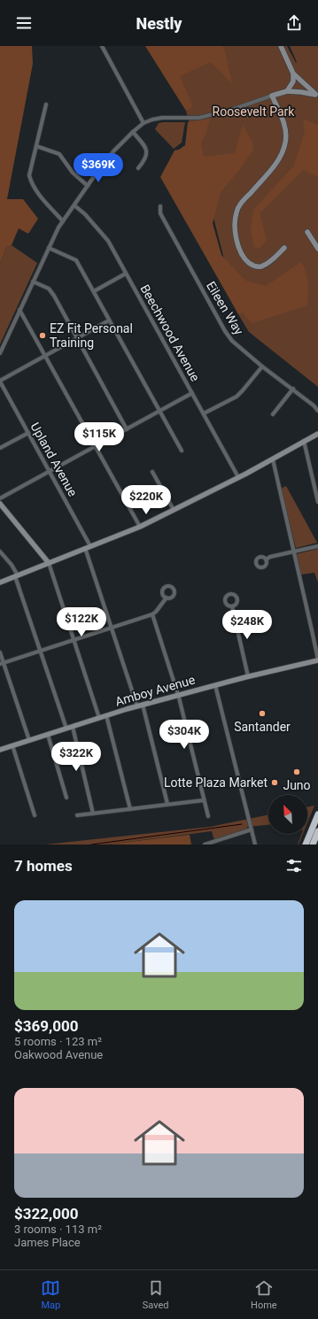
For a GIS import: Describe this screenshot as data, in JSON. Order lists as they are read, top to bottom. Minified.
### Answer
{"streets":{"street":["Eileen Way","Beechwood Avenue","Upland Avenue","Amboy Avenue"]},"parks":["Roosevelt Park"],"places":["EZ Fit Personal Training","Santander","Juno","Lotte Plaza Market"],"north":"top left","page":{"header":"Nestly","price":["$369K","$115K","$220K","$122K","$248K","$304K","$322K"],"heading":"7 homes","list":[{"name":"$369,000","note":"5 rooms · 123 m² · Oakwood Avenue"},{"name":"$322,000","note":"3 rooms · 113 m² · James Place"}],"tabs":["Map","Saved","Home"]}}
